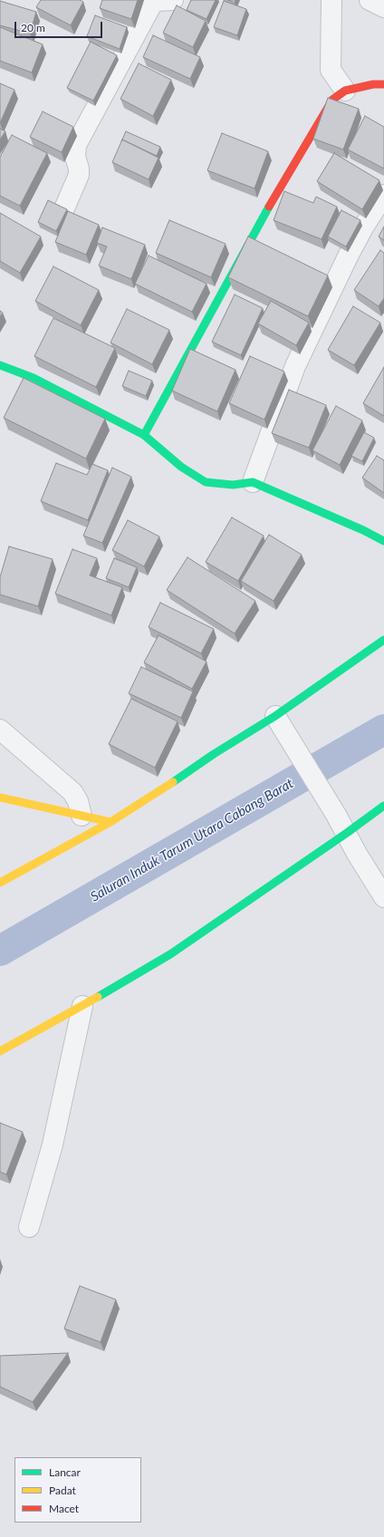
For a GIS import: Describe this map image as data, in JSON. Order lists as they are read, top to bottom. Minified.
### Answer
{"water":["Saluran Induk Tarum Utara Cabang Barat"],"legend":["Lancar","Padat","Macet"],"scale_bar":"20 m"}
